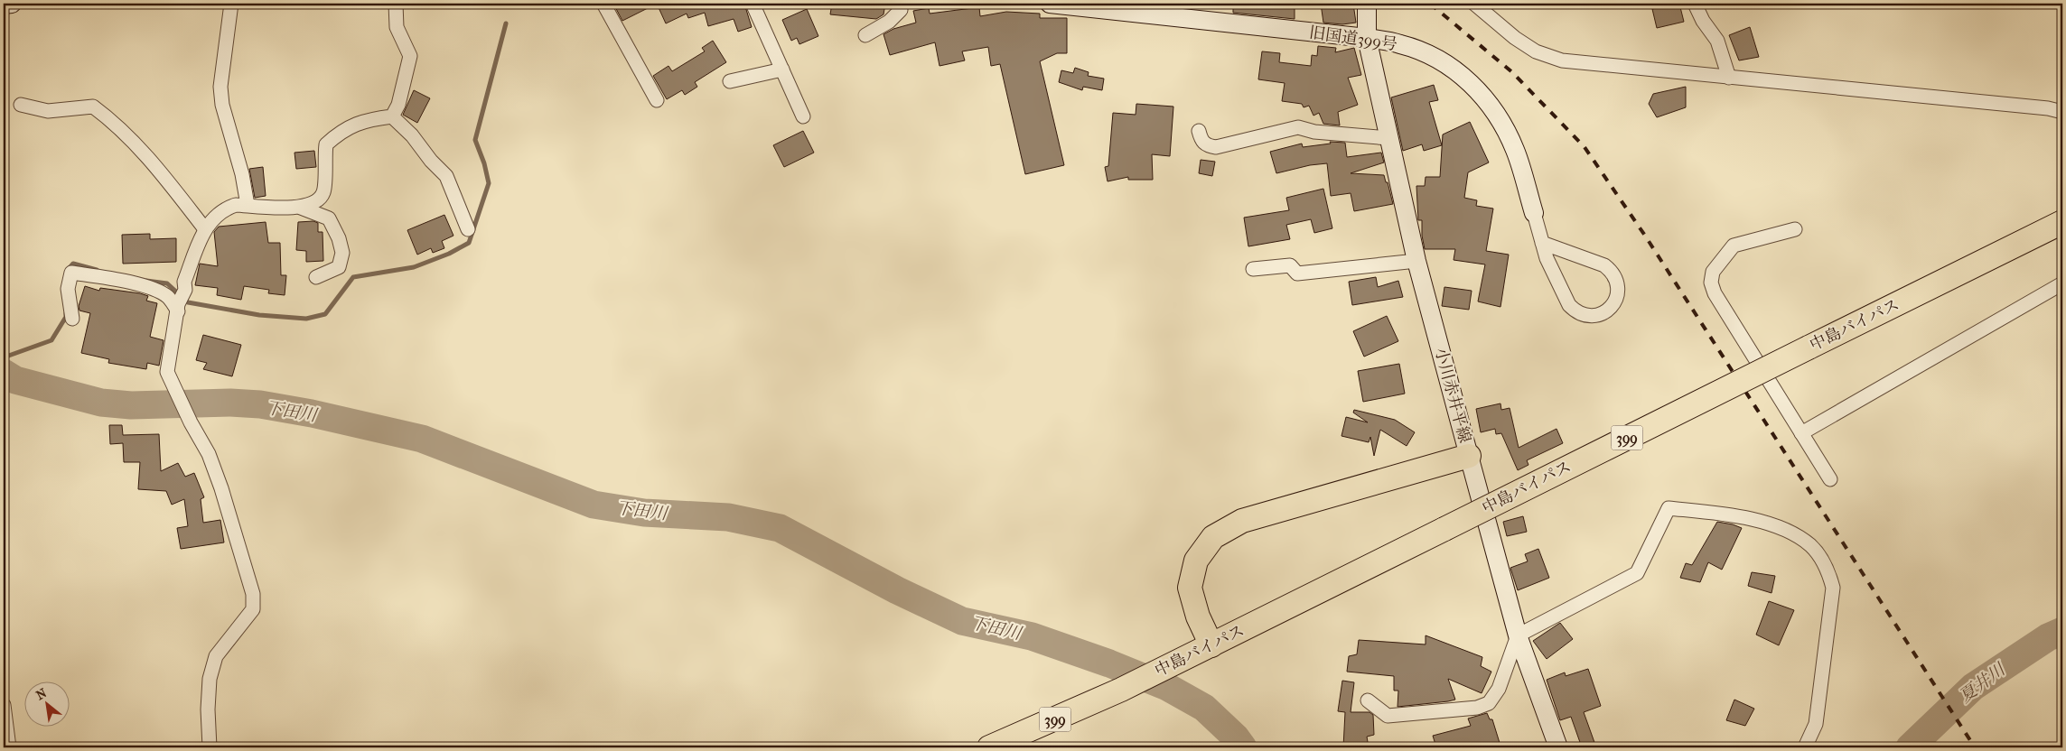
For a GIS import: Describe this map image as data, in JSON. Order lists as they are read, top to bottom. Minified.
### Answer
{"streets":{"highway":["中島バイパス","399"],"main road":["旧国道399号","小川赤井平線"]},"crossings":[["旧国道399号","小川赤井平線"]],"water":["下田川","夏井川"],"north":"top left"}
